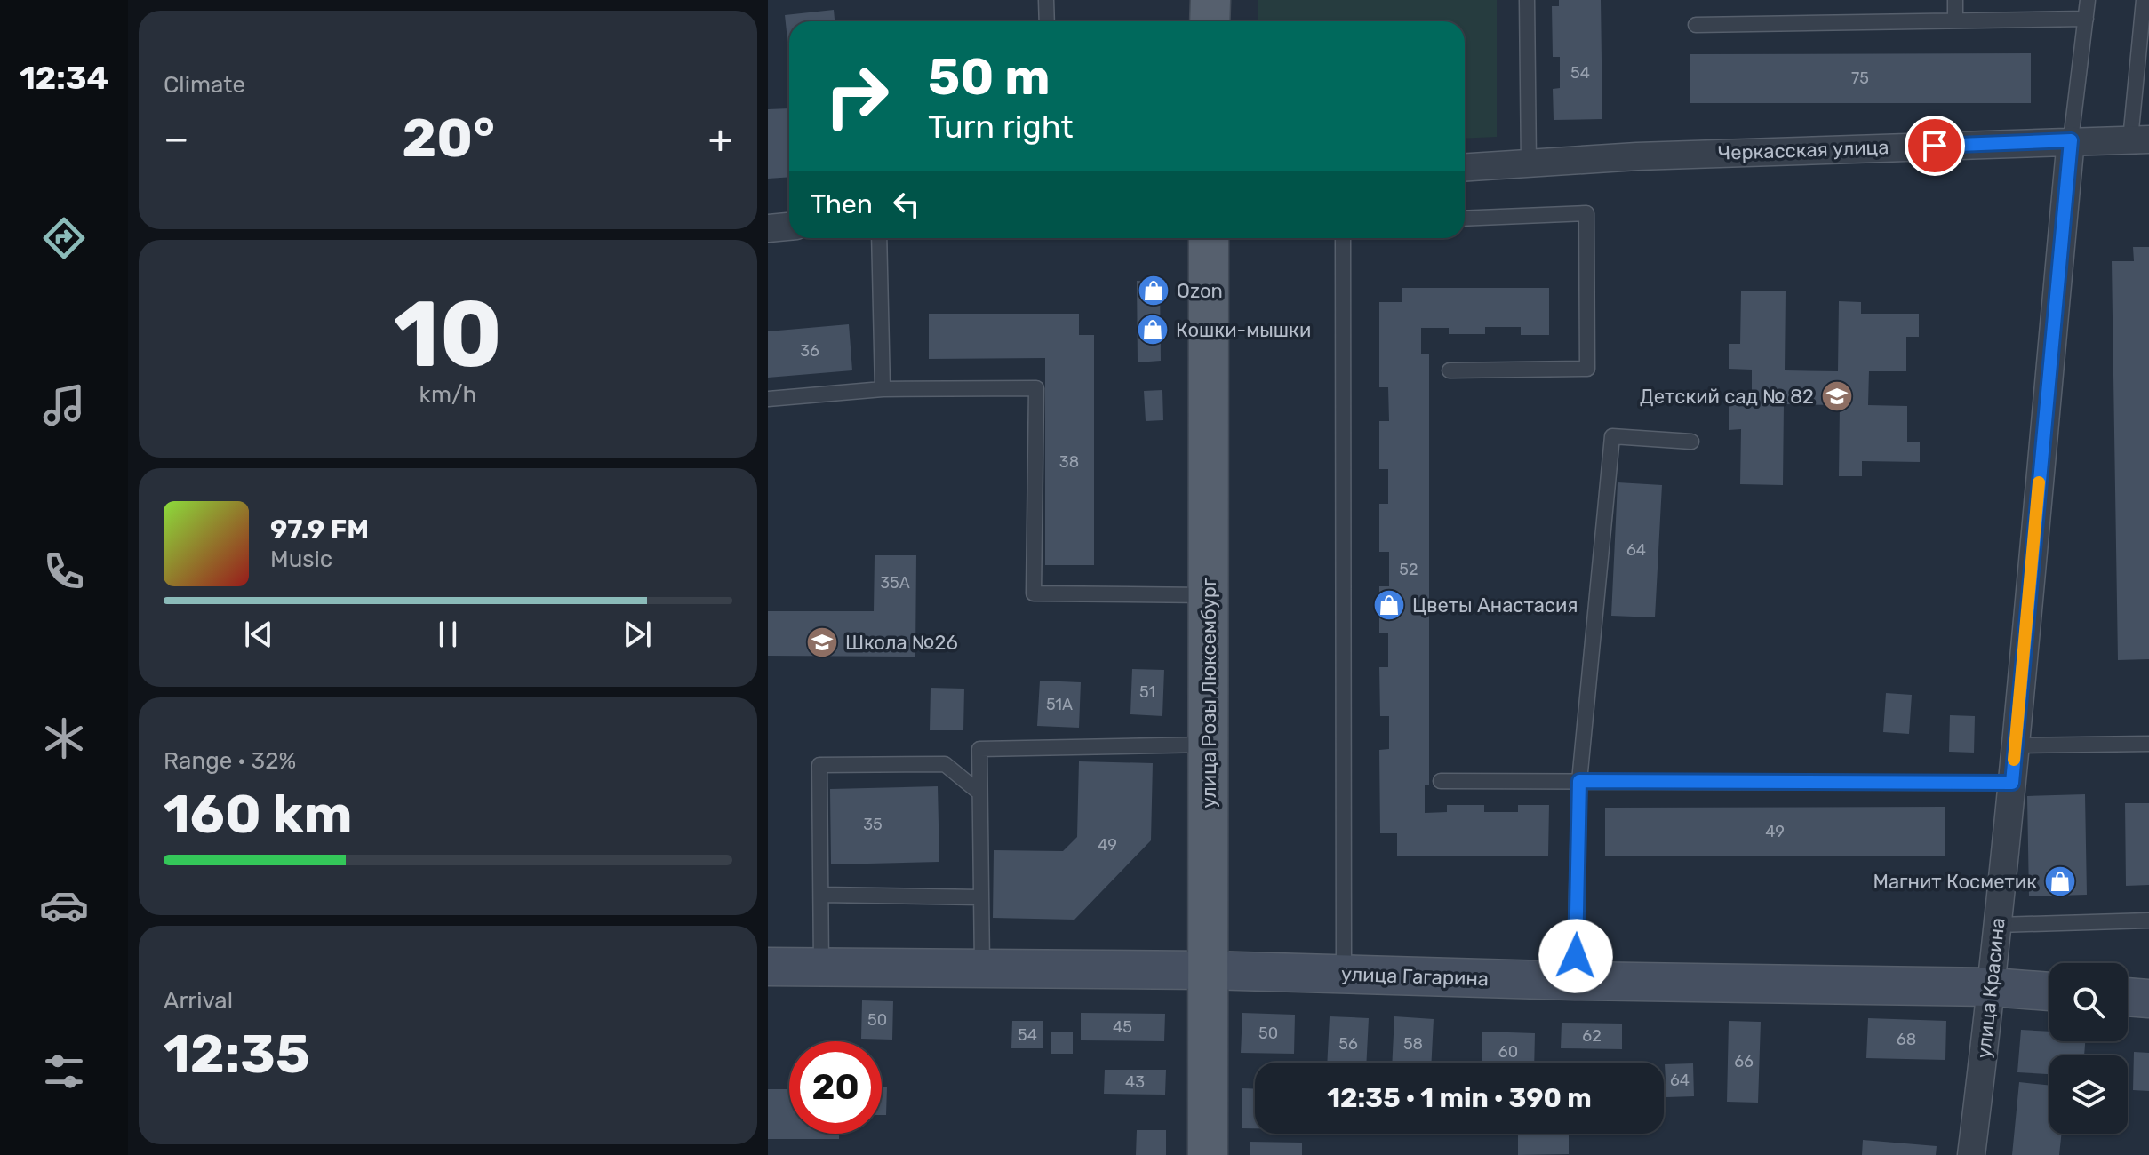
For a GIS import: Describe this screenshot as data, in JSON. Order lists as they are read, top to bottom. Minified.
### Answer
{"streets":{"main road":["улица Розы Люксембург","улица Гагарина"],"street":["Черкасская улица","улица Красина"]},"crossings":[["Черкасская улица","улица Красина"],["улица Розы Люксембург","улица Гагарина"],["улица Гагарина","улица Красина"]],"places":{"shop":["Ozon","Кошки-мышки","Цветы Анастасия","Магнит Косметик"],"school or university":["Детский сад № 82","Школа №26"]},"house_numbers":["54","75","36","38","64","52","35А","51","51А","35","49","49","50","45","50","54","62","68","56","58","60","66","64","43"],"page":{"tabs":"12:34","tile":["Climate",["10","km/h"],["Range · 32%","160 km"],["Arrival","12:35"]],"turn":["50 m","Turn right"],"heat":["−","20°","+"],"then":"Then","song":["97.9 FM","Music"],"limit":"20","trip":"12:35 · 1 min · 390 m"}}
